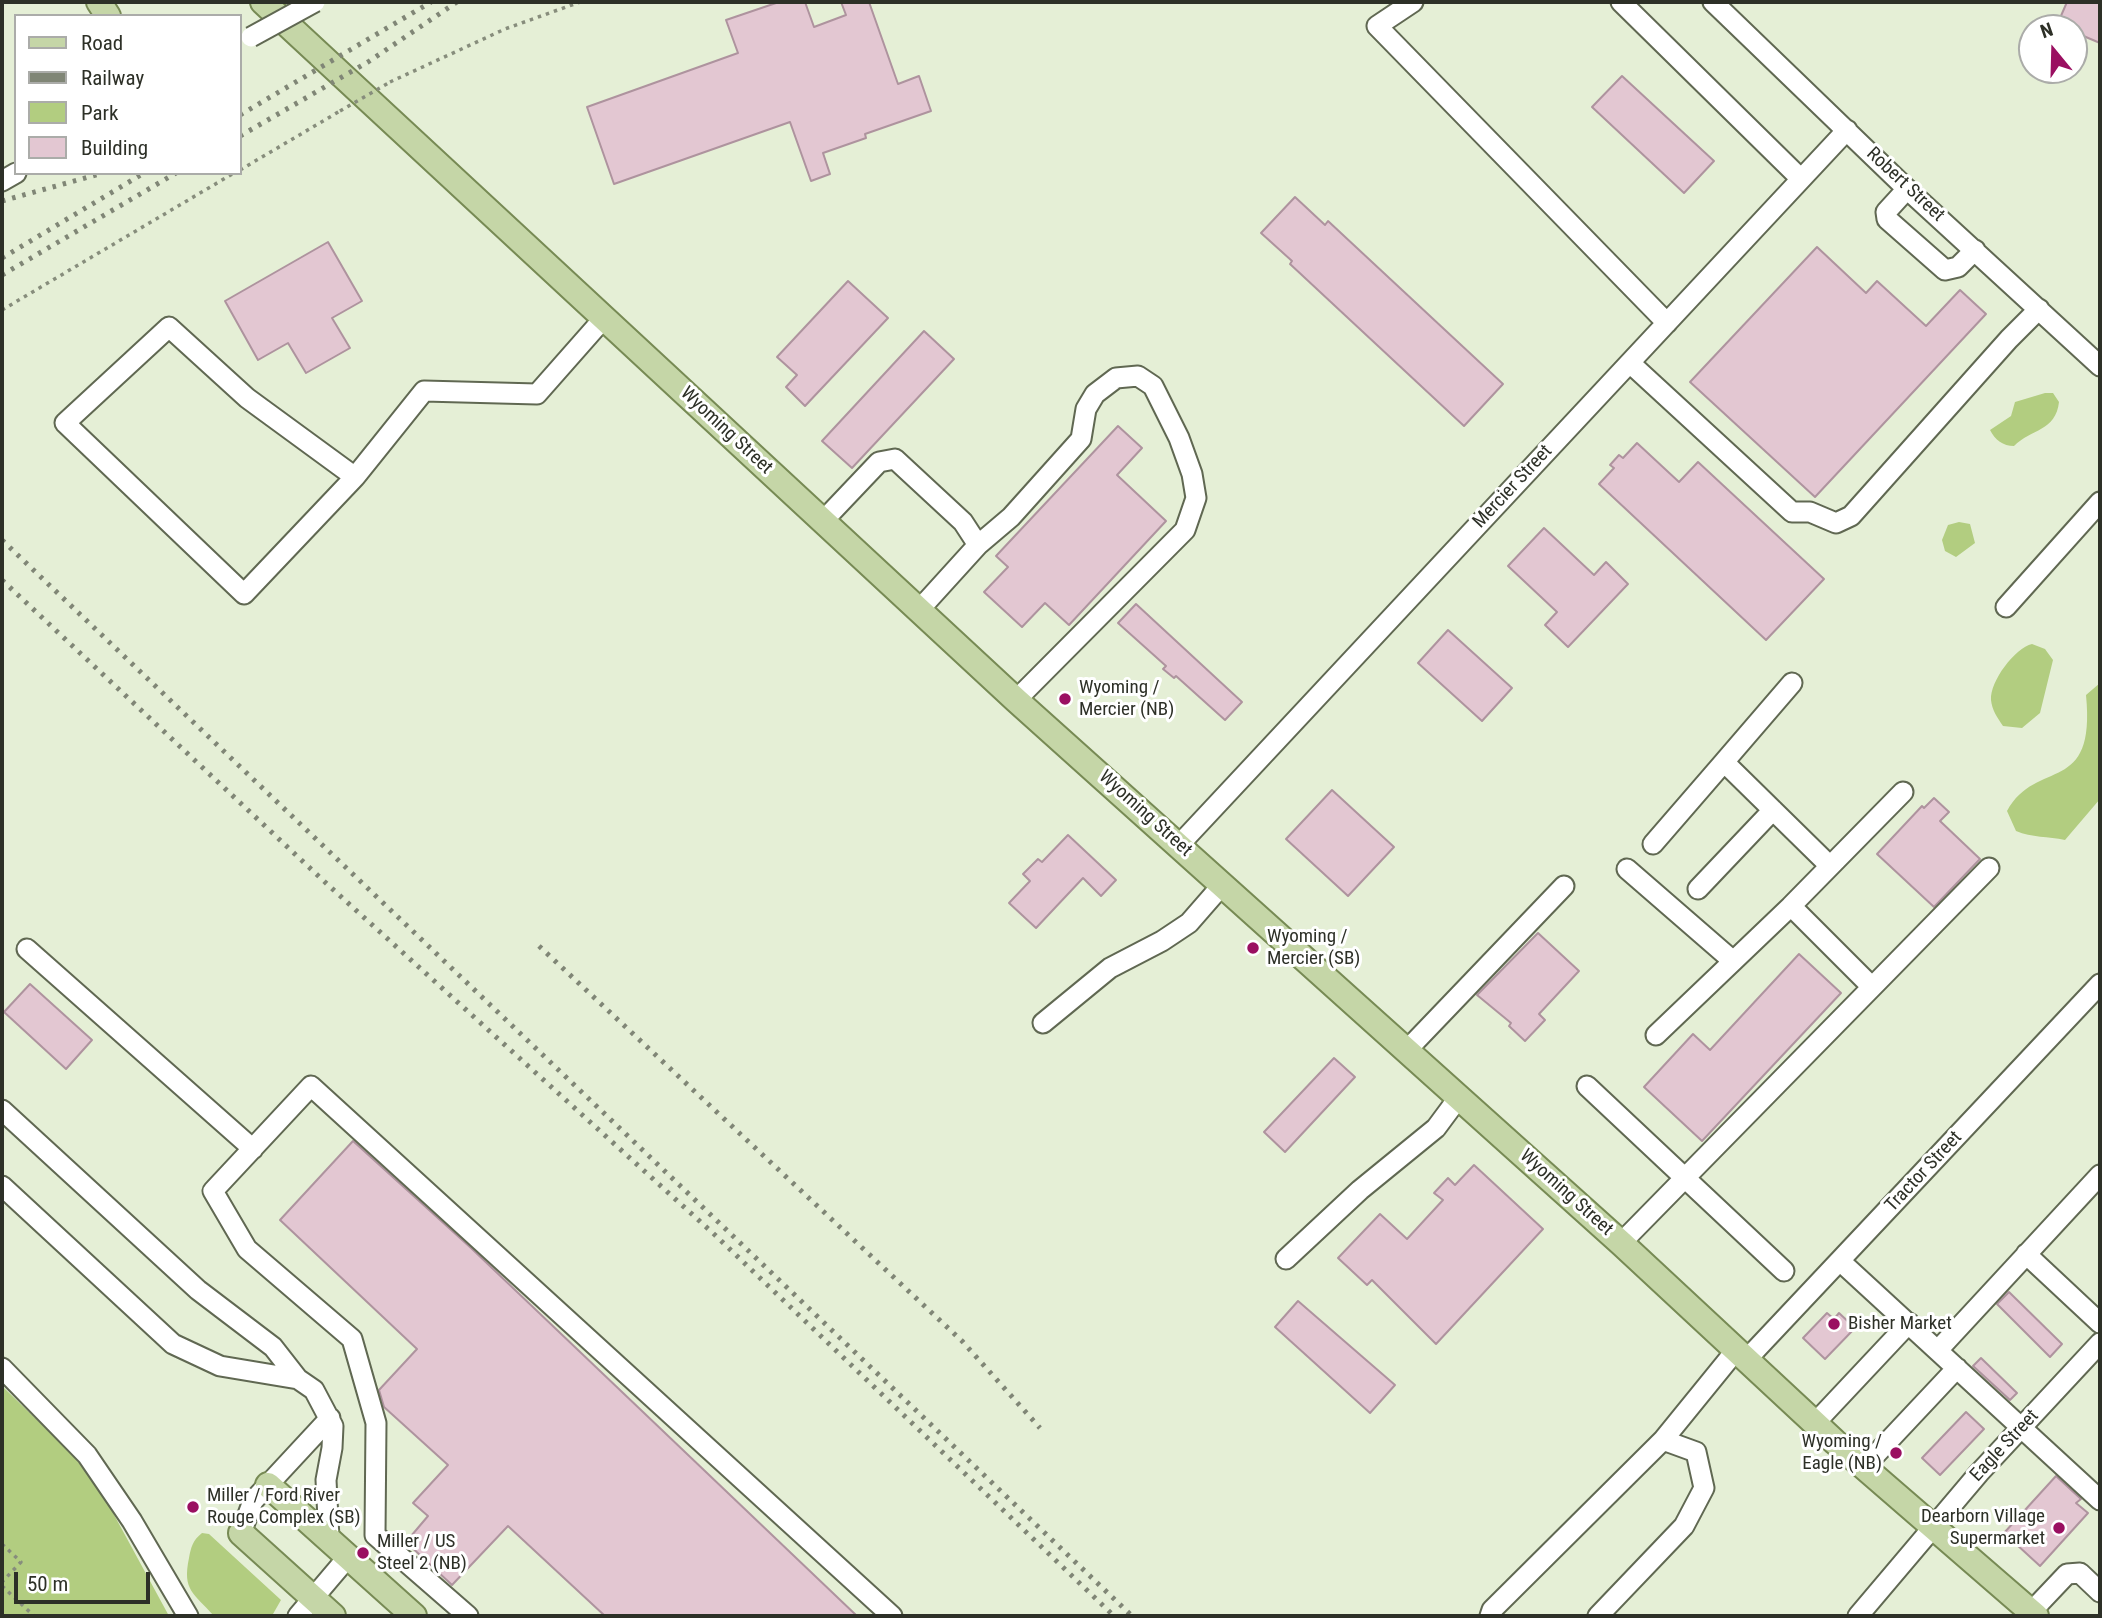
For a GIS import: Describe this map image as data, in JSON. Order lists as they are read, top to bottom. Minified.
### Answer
{"streets":{"main road":["Wyoming Street"],"street":["Robert Street","Mercier Street","Tractor Street","Eagle Street"]},"crossings":[["Robert Street","Mercier Street"],["Wyoming Street","Mercier Street"],["Wyoming Street","Tractor Street"],["Wyoming Street","Eagle Street"]],"places":["Wyoming / Mercier (NB)","Wyoming / Mercier (SB)","Bisher Market","Wyoming / Eagle (NB)","Miller / Ford River Rouge Complex (SB)","Dearborn Village Supermarket","Miller / US Steel 2 (NB)"],"legend":["Road","Railway","Park","Building"],"scale_bar":"50 m","north":"top"}
